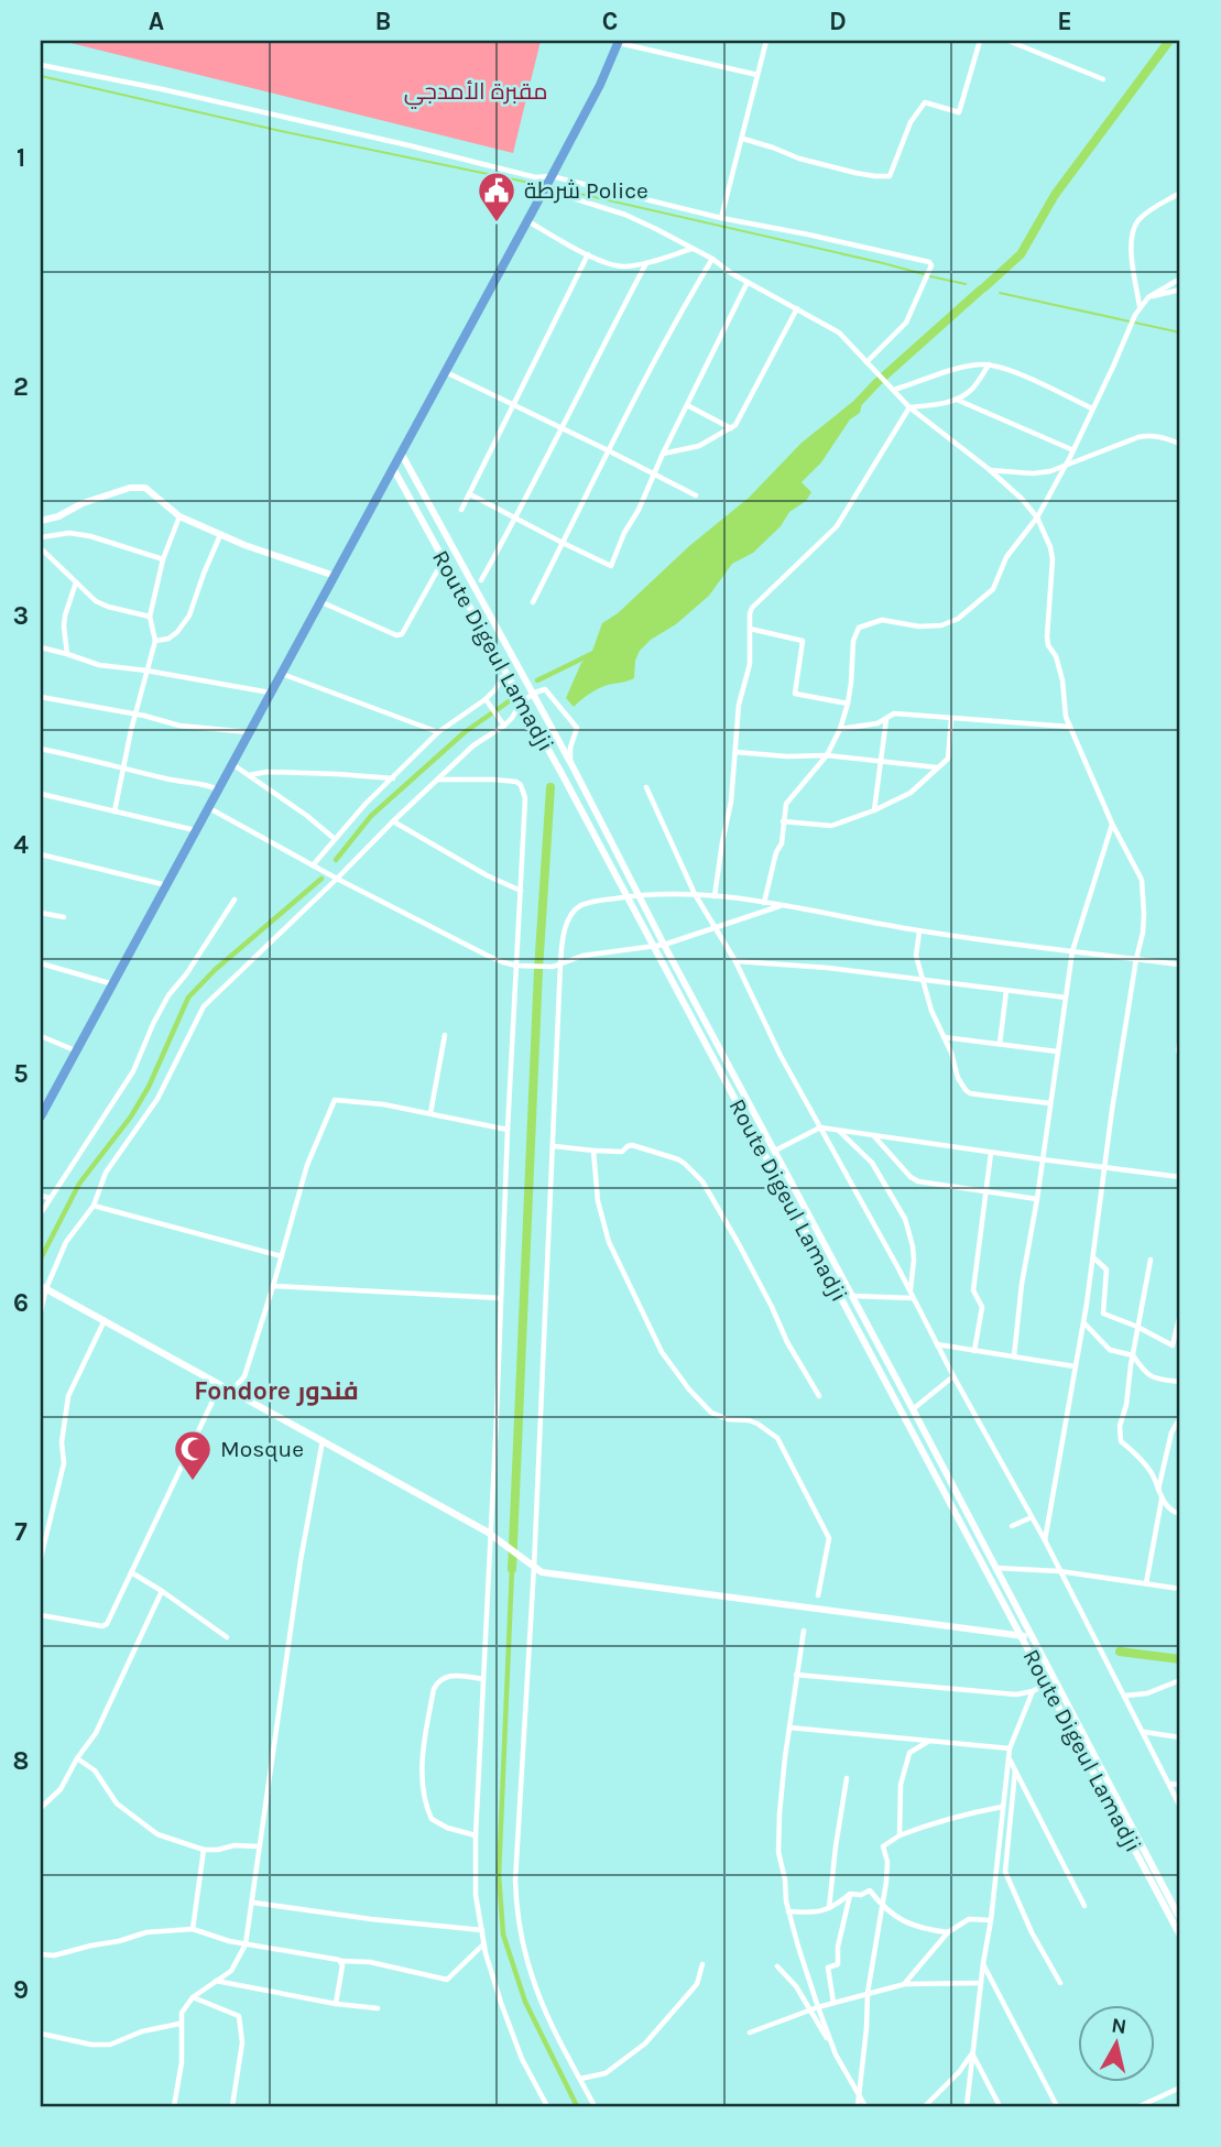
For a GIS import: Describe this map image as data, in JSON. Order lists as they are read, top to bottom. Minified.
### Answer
{"streets":{"main road":["Route Digeul Lamadji"]},"districts":["Fondore فندور"],"parks":["مقبرة الأمدجي"],"places":{"public building":["شرطة Police"],"mosque":["Mosque"]},"north":"top","grid":{"columns":["A","B","C","D","E"],"rows":["1","2","3","4","5","6","7","8","9"]}}
